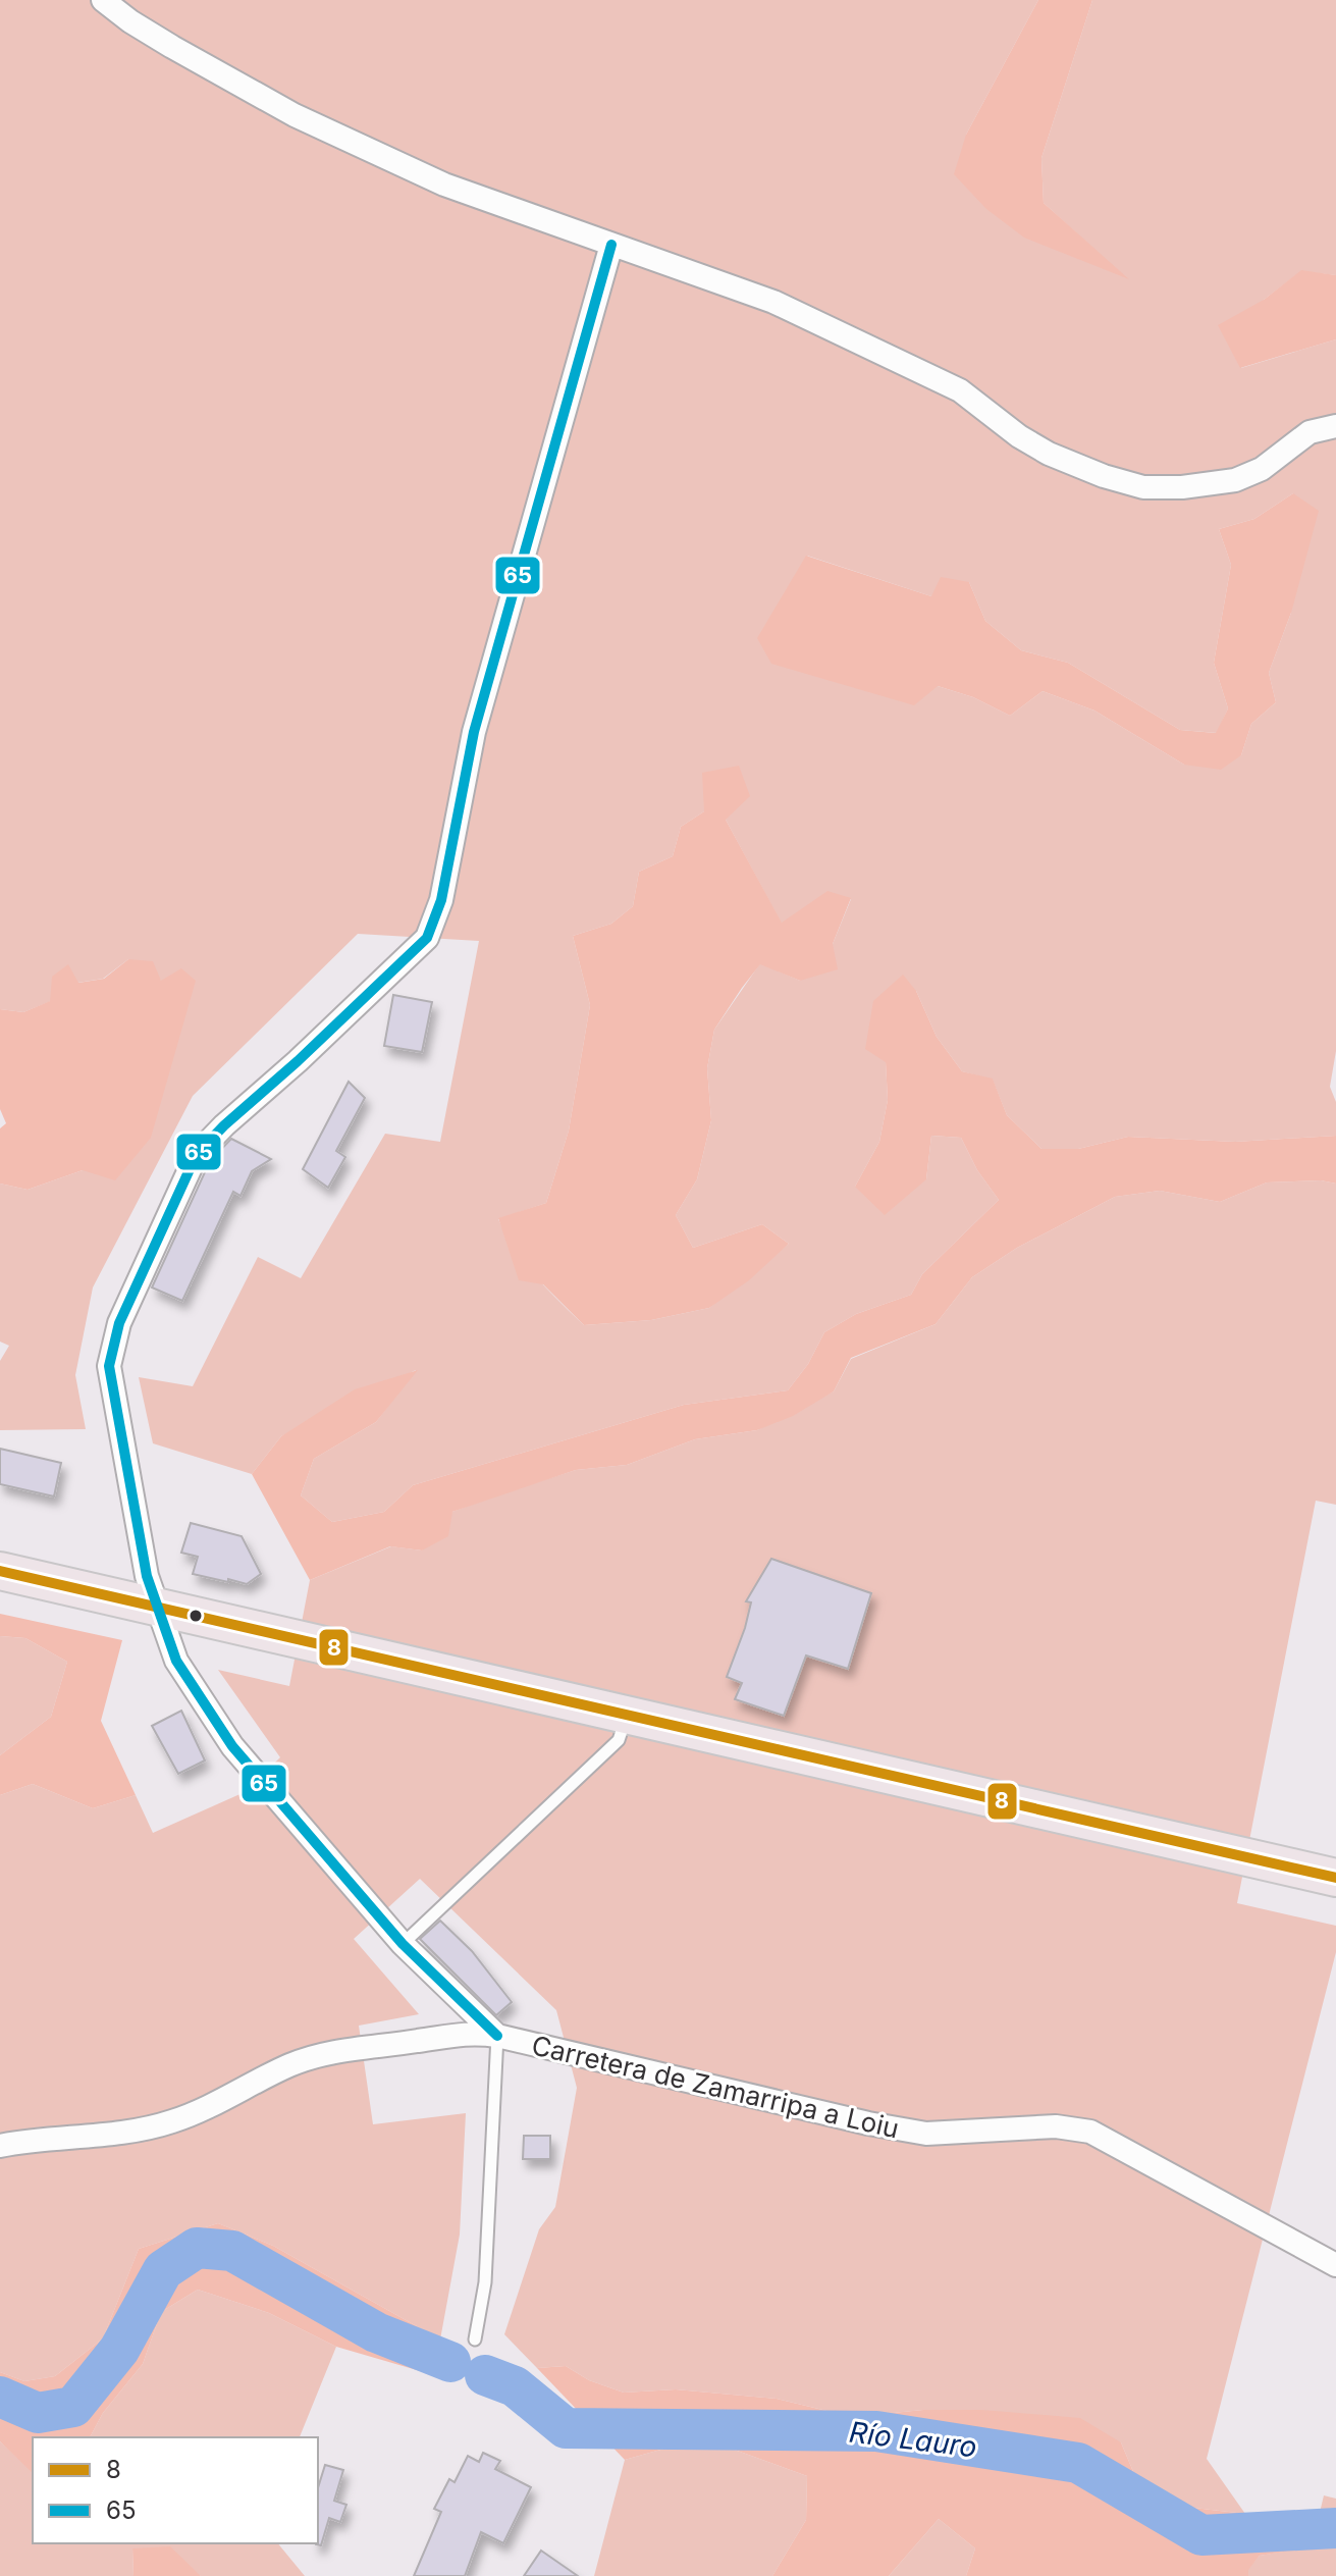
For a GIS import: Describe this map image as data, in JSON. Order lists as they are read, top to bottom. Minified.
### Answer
{"streets":{"street":["Carretera de Zamarripa a Loiu"]},"water":["Río Lauro"],"lines":["transit line 65","transit line 8"],"legend":["8","65"]}
